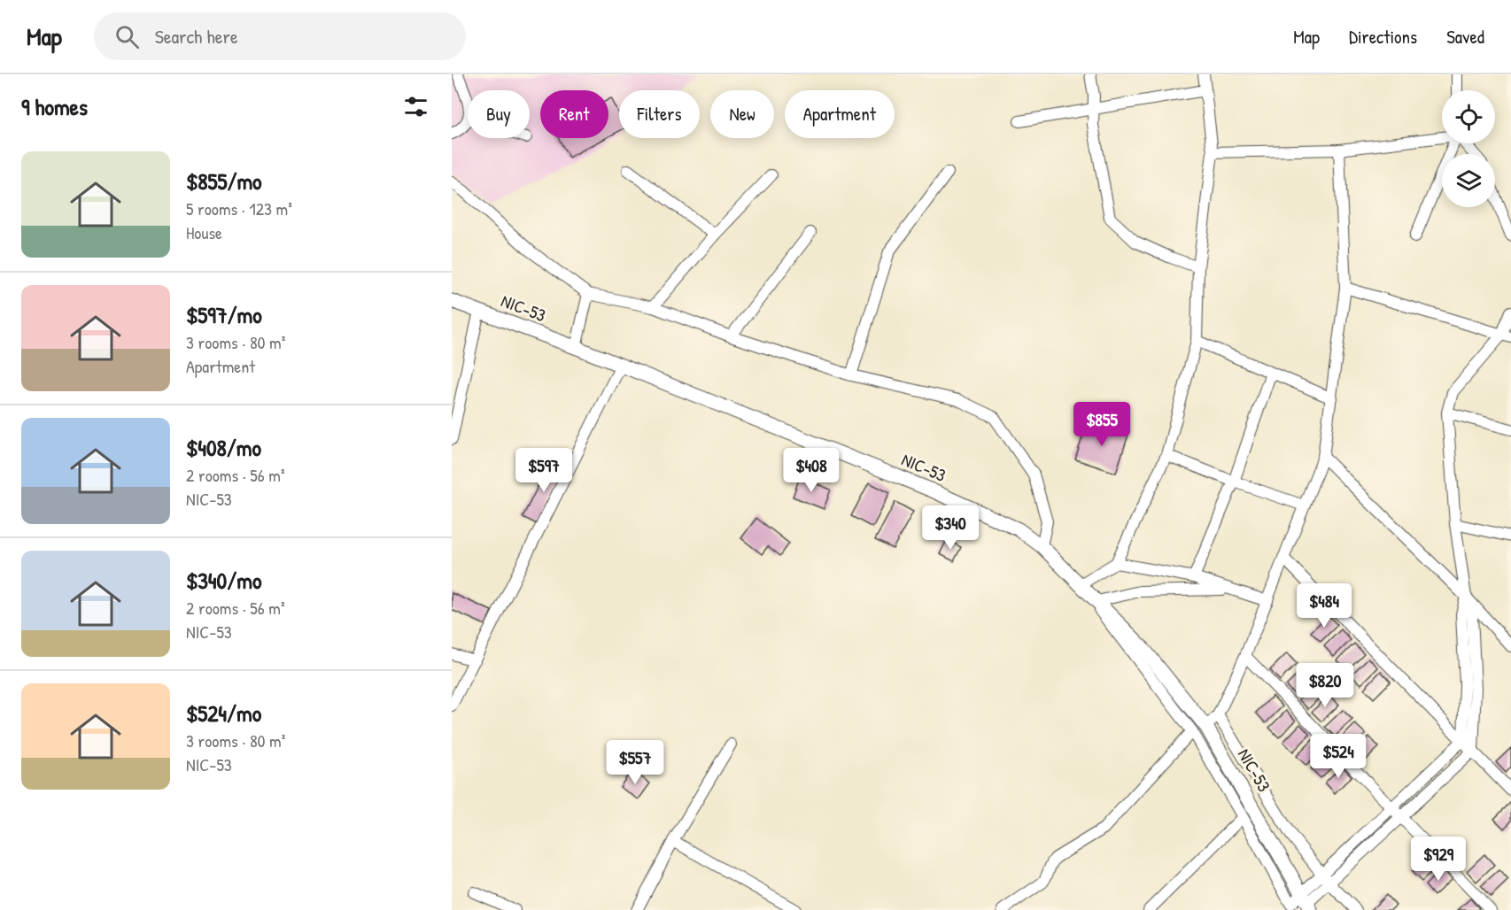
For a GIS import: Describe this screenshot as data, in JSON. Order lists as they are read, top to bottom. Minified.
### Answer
{"streets":{"main road":["NIC-53"]},"page":{"header":"Map","search":"Search here","nav":["Map","Directions","Saved"],"heading":"9 homes","chip":["Buy","Rent","Filters","New","Apartment"],"list":[{"name":"$855/mo","note":"5 rooms · 123 m² · House"},{"name":"$597/mo","note":"3 rooms · 80 m² · Apartment"},{"name":"$408/mo","note":"2 rooms · 56 m² · NIC-53"},{"name":"$340/mo","note":"2 rooms · 56 m² · NIC-53"},{"name":"$524/mo","note":"3 rooms · 80 m² · NIC-53"}],"price":["$855","$597","$408","$340","$484","$820","$524","$557","$929"]}}
